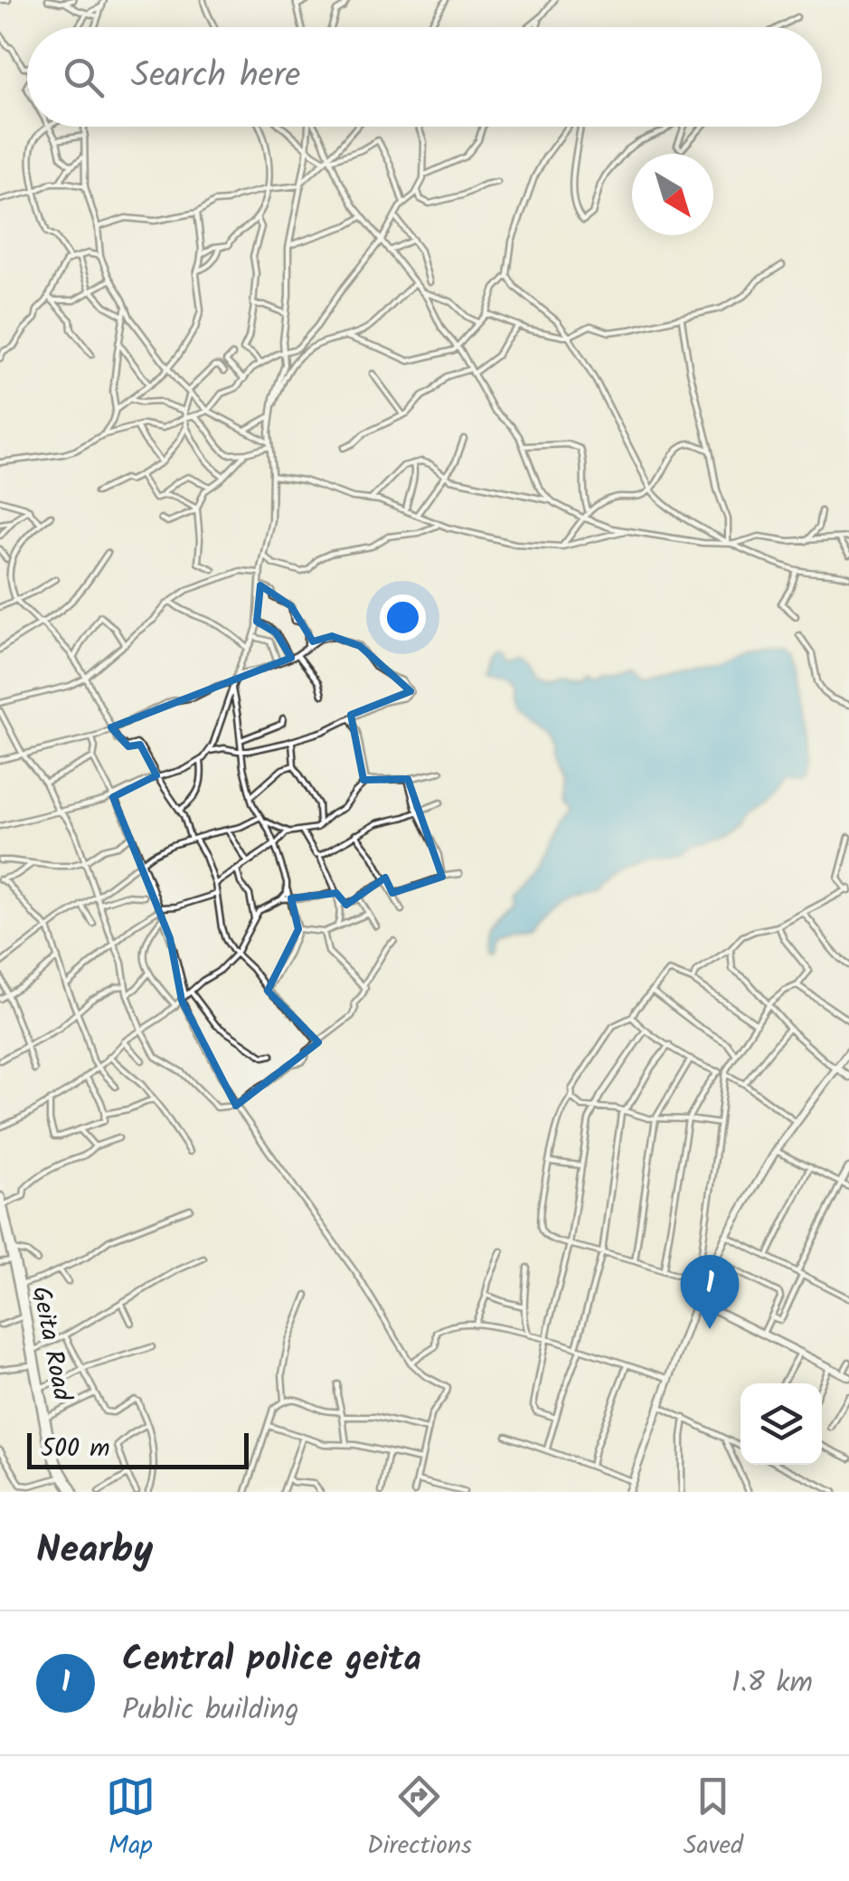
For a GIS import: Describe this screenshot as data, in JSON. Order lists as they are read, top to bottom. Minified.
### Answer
{"streets":{"highway":["Geita Road"]},"scale_bar":"500 m","north":"bottom right","page":{"search":"Search here","pins":"1","scale":"500 m","heading":"Nearby","list":[{"mark":"1","name":"Central police geita","note":"Public building","value":"1.8 km"}],"nav":["Map","Directions","Saved"]}}
